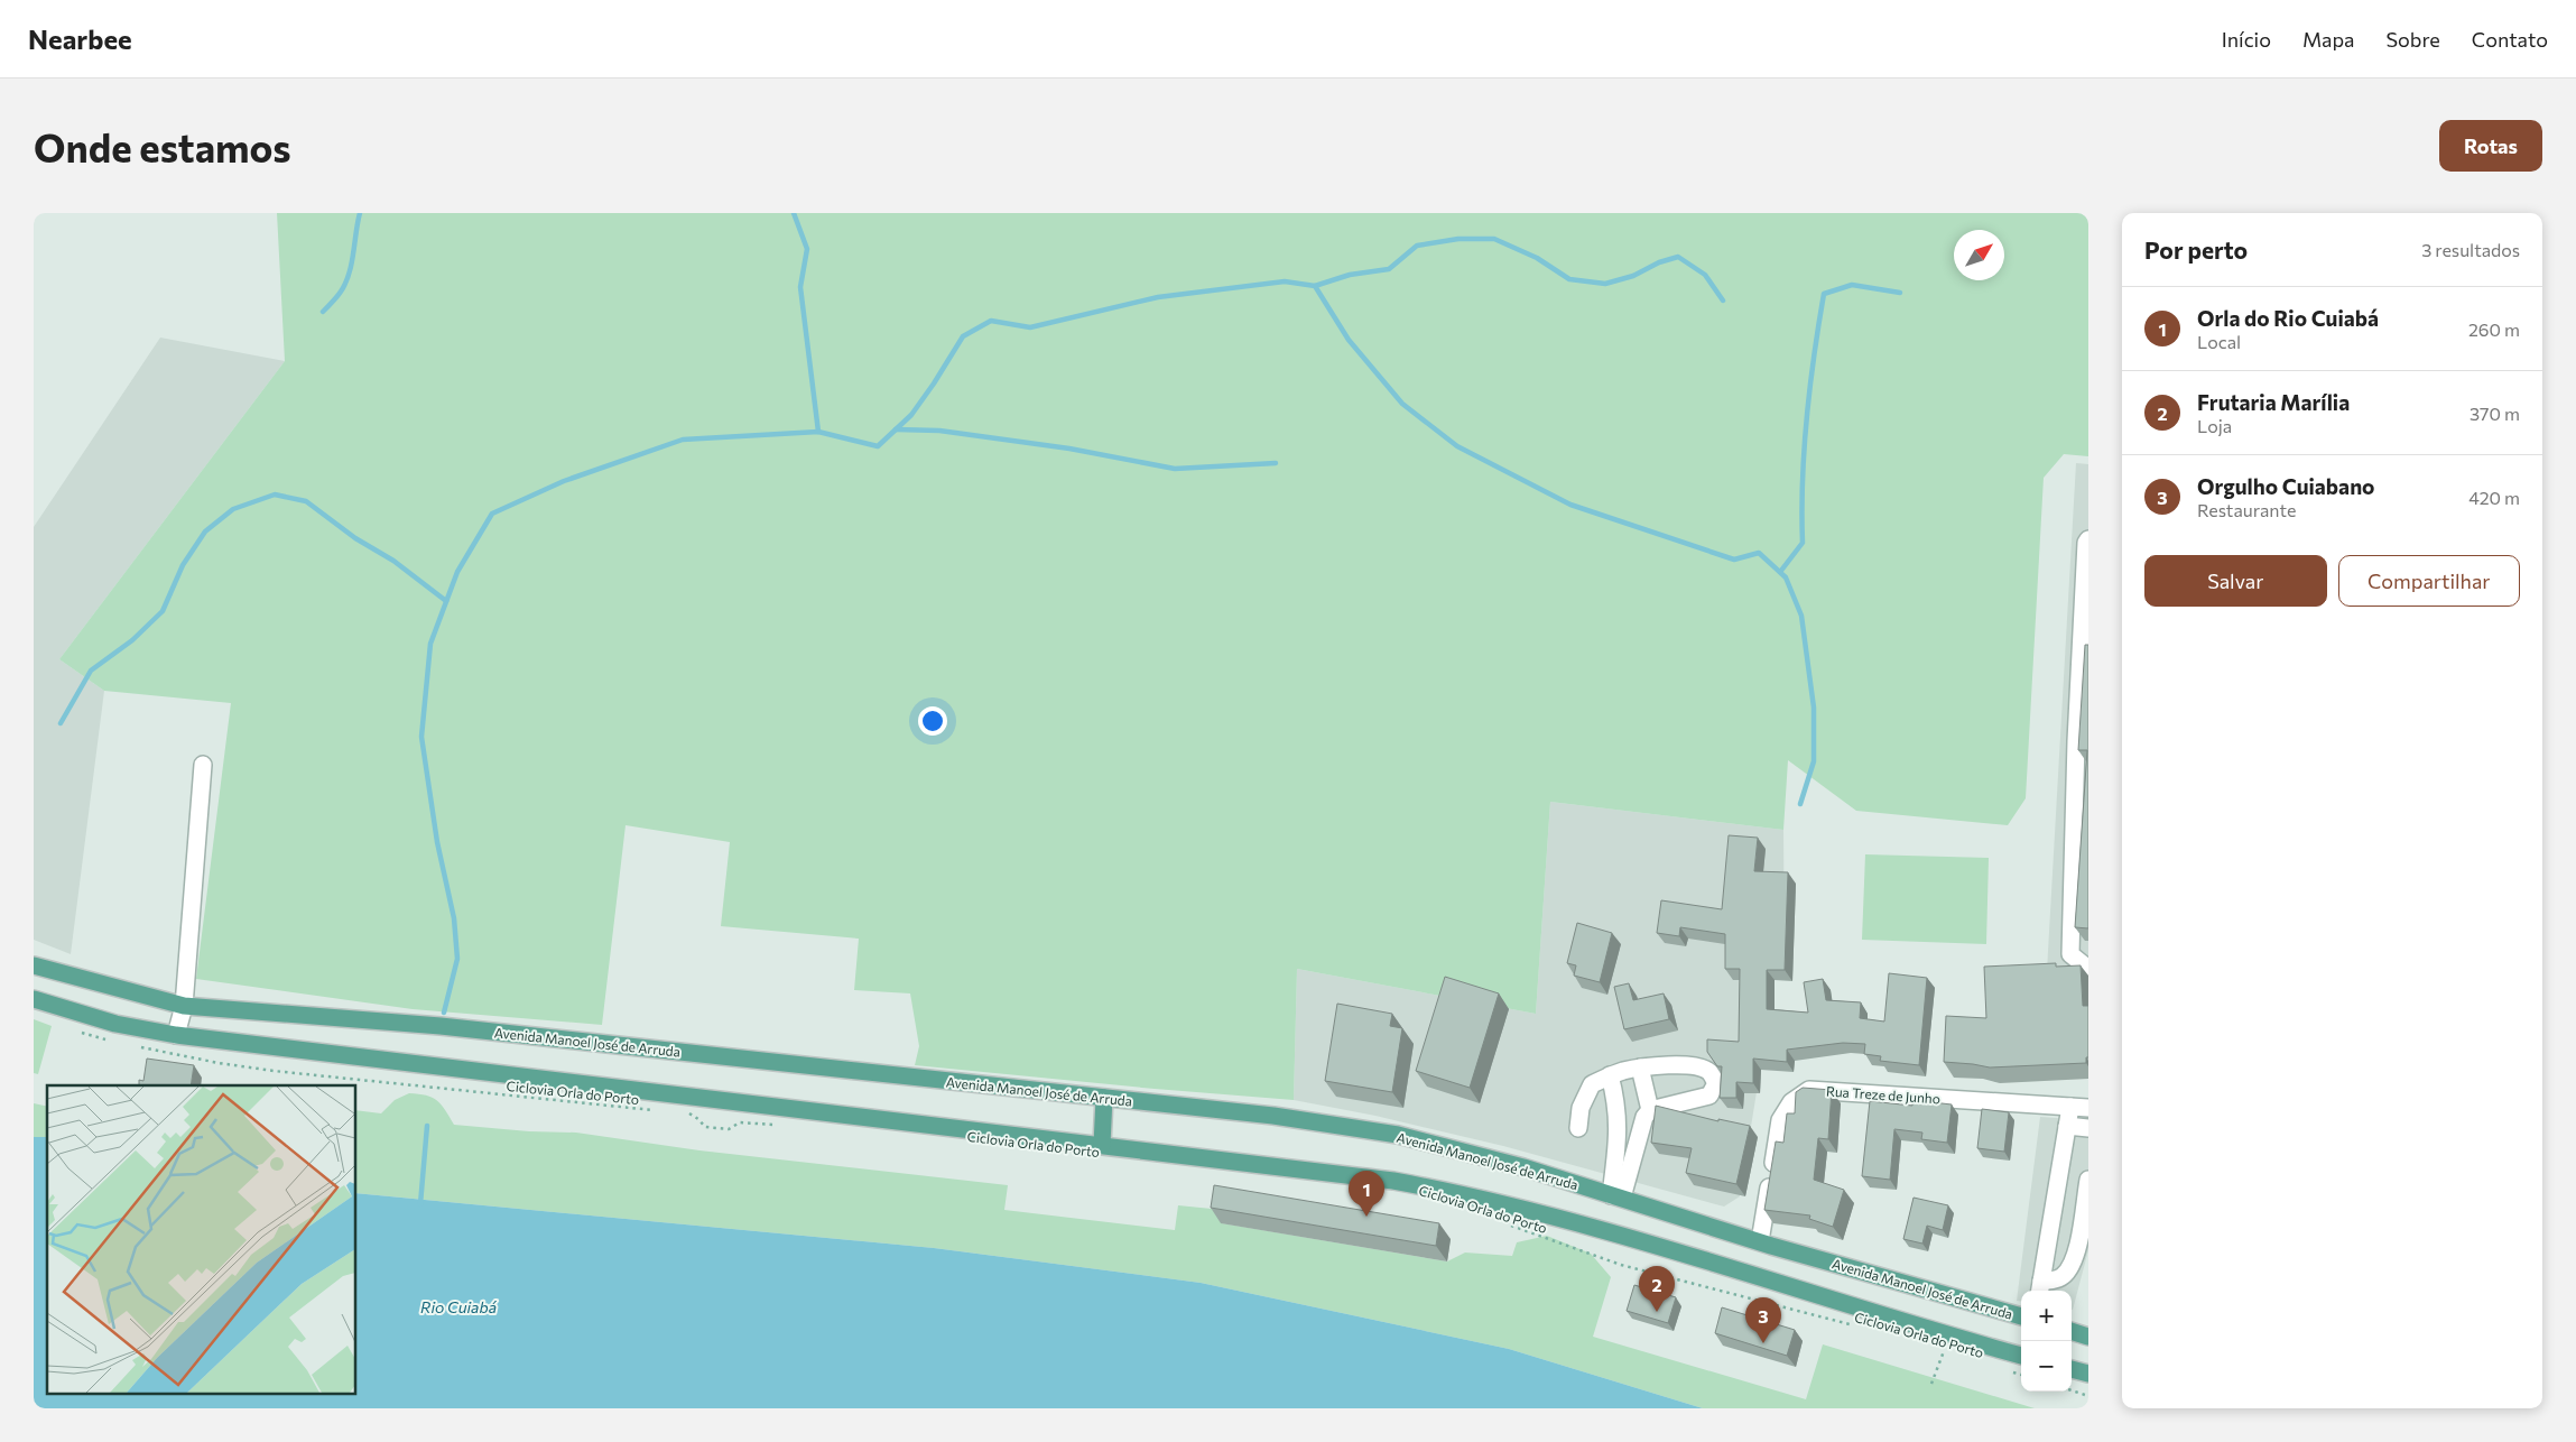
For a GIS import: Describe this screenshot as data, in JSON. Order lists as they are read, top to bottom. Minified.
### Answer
{"streets":{"main road":["Avenida Manoel José de Arruda"],"street":["Rua Treze de Junho"],"path":["Ciclovia Orla do Porto"]},"crossings":[["Avenida Manoel José de Arruda","Rua Treze de Junho"]],"water":["Rio Cuiabá"],"north":"top right","page":{"header":"Nearbee","nav":["Início","Mapa","Sobre","Contato"],"buttons":["Rotas",["Salvar","Compartilhar"]],"title":"Onde estamos","heading":["Por perto","3 resultados"],"list":[{"mark":"1","name":"Orla do Rio Cuiabá","note":"Local","value":"260 m"},{"mark":"2","name":"Frutaria Marília","note":"Loja","value":"370 m"},{"mark":"3","name":"Orgulho Cuiabano","note":"Restaurante","value":"420 m"}],"pins":["1","2","3"],"map_buttons":["+","−"]}}
